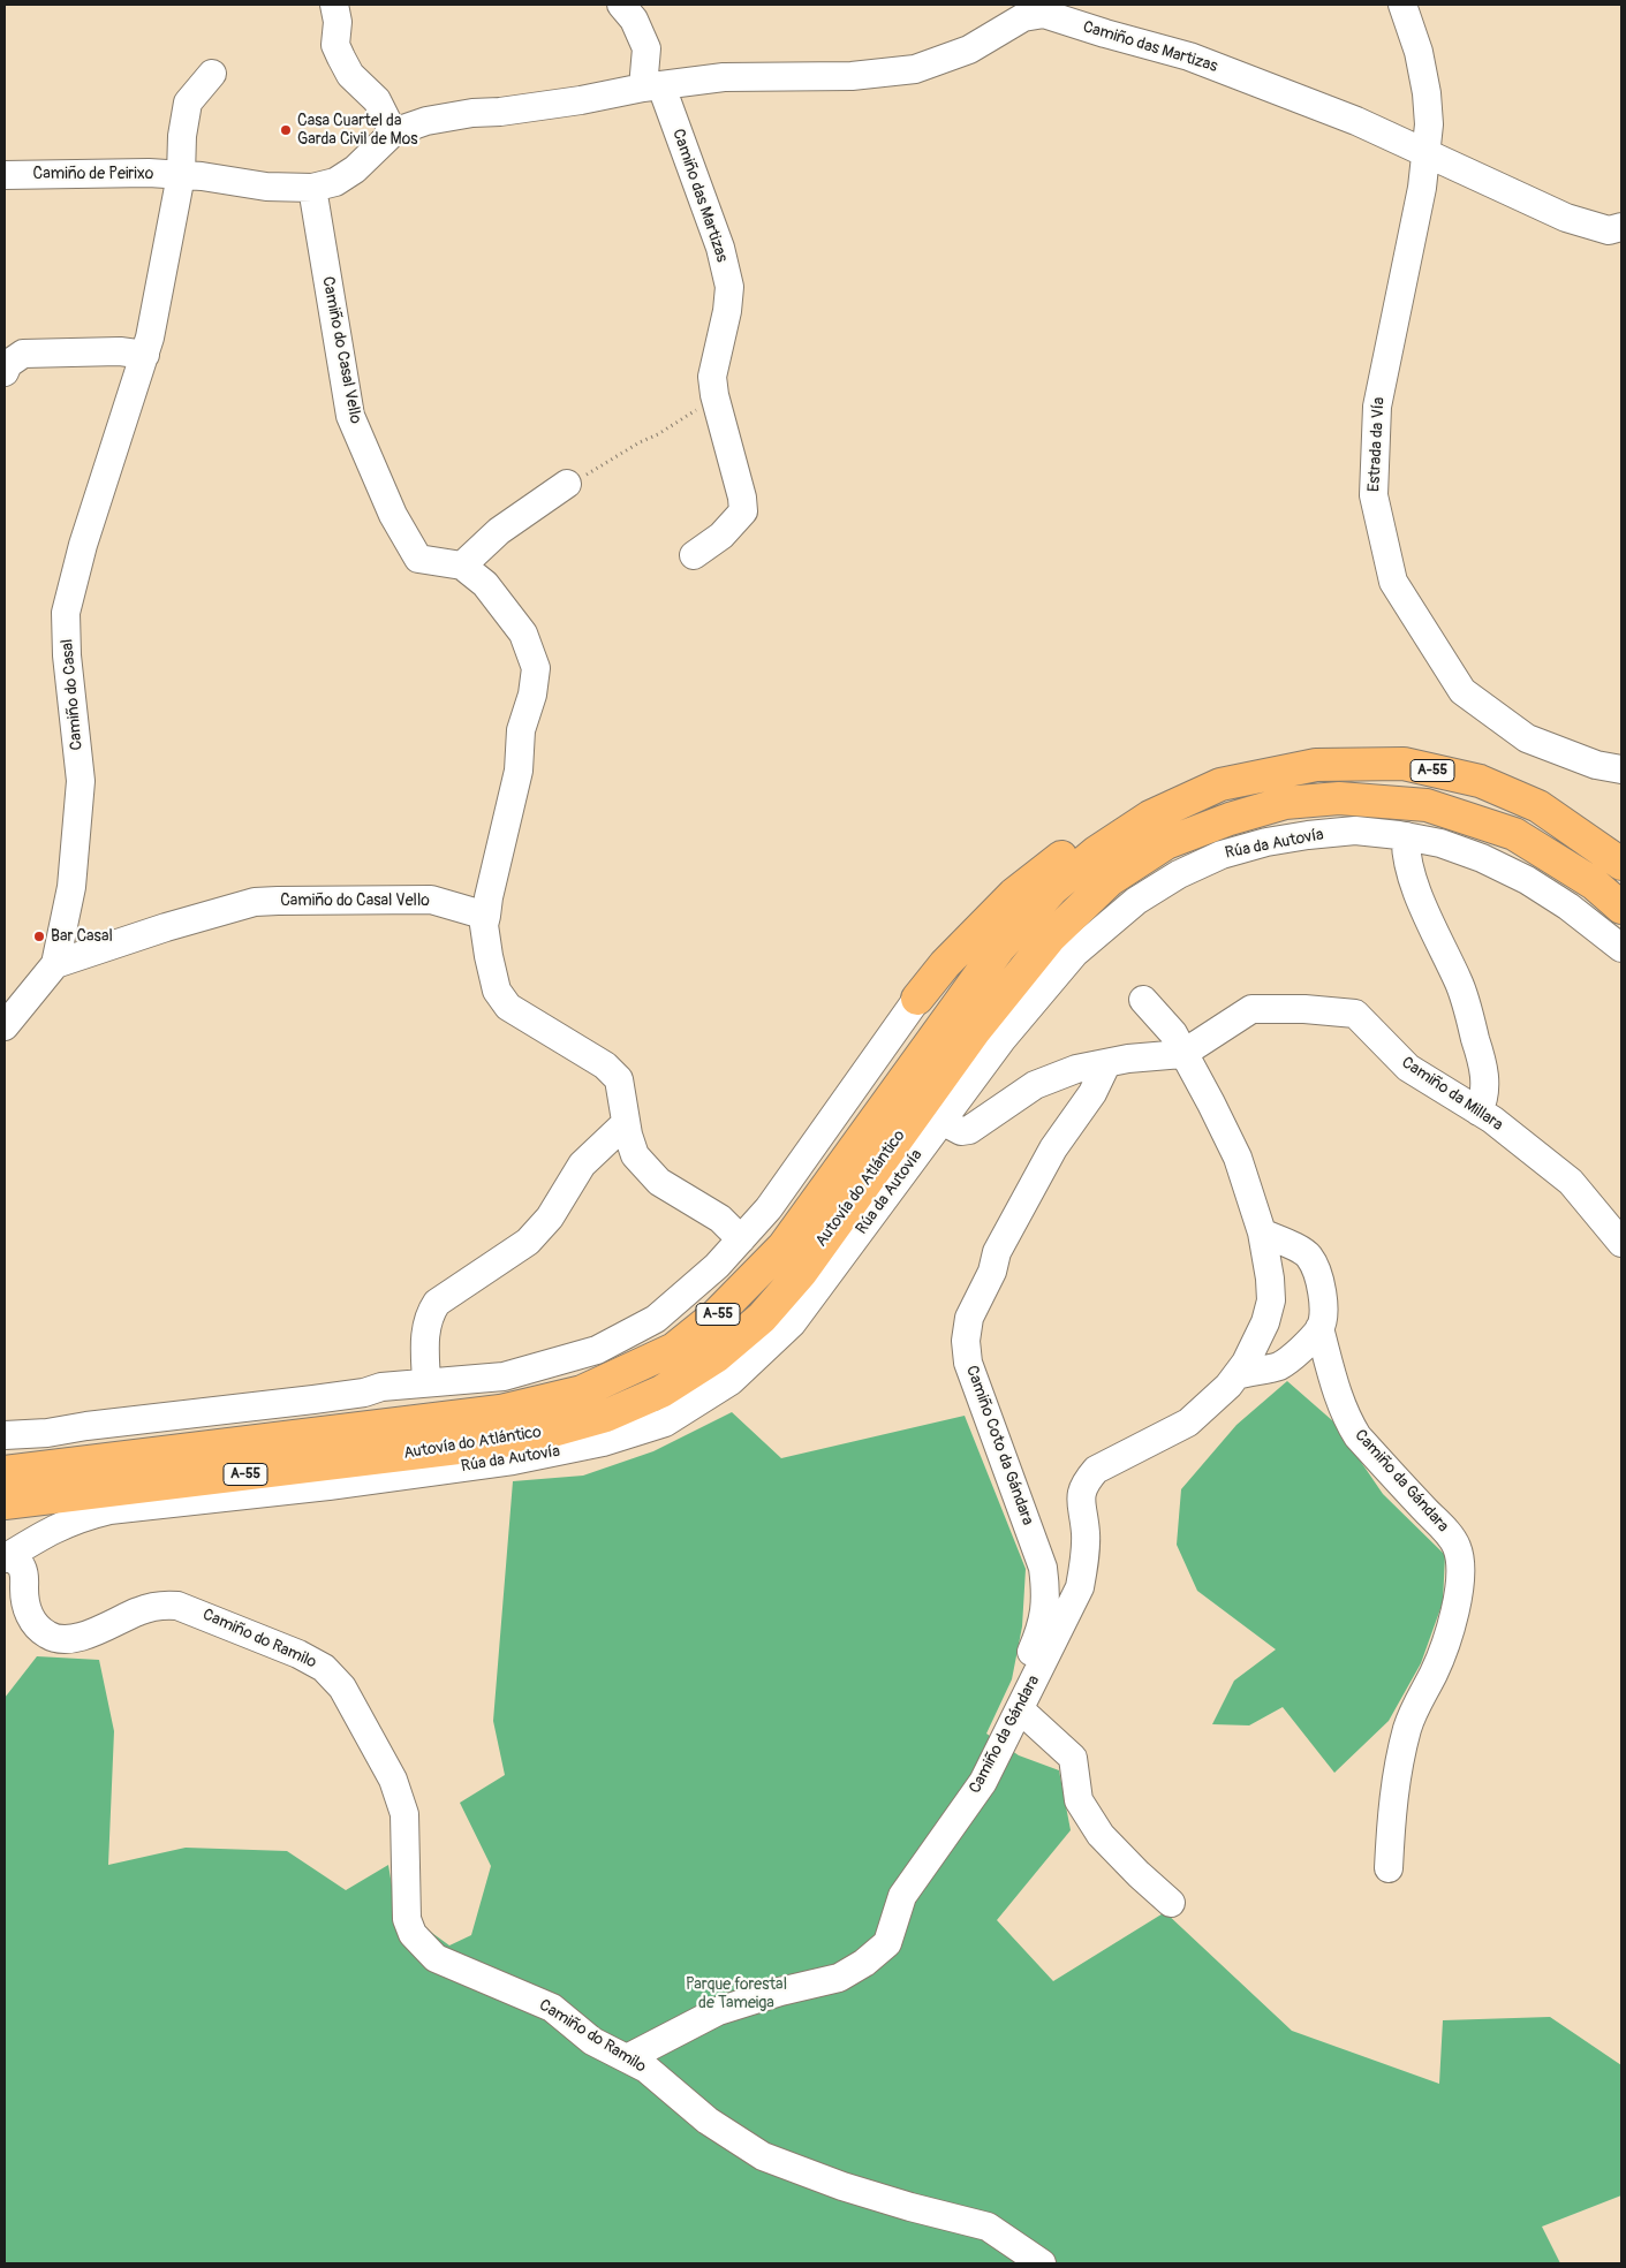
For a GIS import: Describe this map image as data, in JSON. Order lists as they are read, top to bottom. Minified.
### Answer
{"streets":{"highway":["A-55","Autovía do Atlántico"],"street":["Camiño das Martizas","Camiño de Peirixo","Camiño do Casal Vello","Estrada da Vía","Camiño do Casal","Rúa da Autovía","Camiño da Millara","Camiño Coto da Gándara","Camiño da Gándara","Camiño do Ramilo"]},"crossings":[["Camiño das Martizas","Camiño de Peirixo"],["Camiño das Martizas","Camiño do Casal Vello"],["Camiño das Martizas","Estrada da Vía"],["Camiño das Martizas","Camiño do Casal"],["Camiño de Peirixo","Camiño do Casal"],["Camiño do Casal Vello","Camiño do Casal"],["Rúa da Autovía","Camiño da Millara"],["Rúa da Autovía","Camiño do Ramilo"],["Camiño da Millara","Camiño Coto da Gándara"],["Camiño da Millara","Camiño da Gándara"],["Camiño Coto da Gándara","Camiño da Gándara"],["Camiño da Gándara","Camiño do Ramilo"]],"parks":["Parque forestal de Tameiga"],"places":["Casa Cuartel da Garda Civil de Mos","Bar Casal"]}
